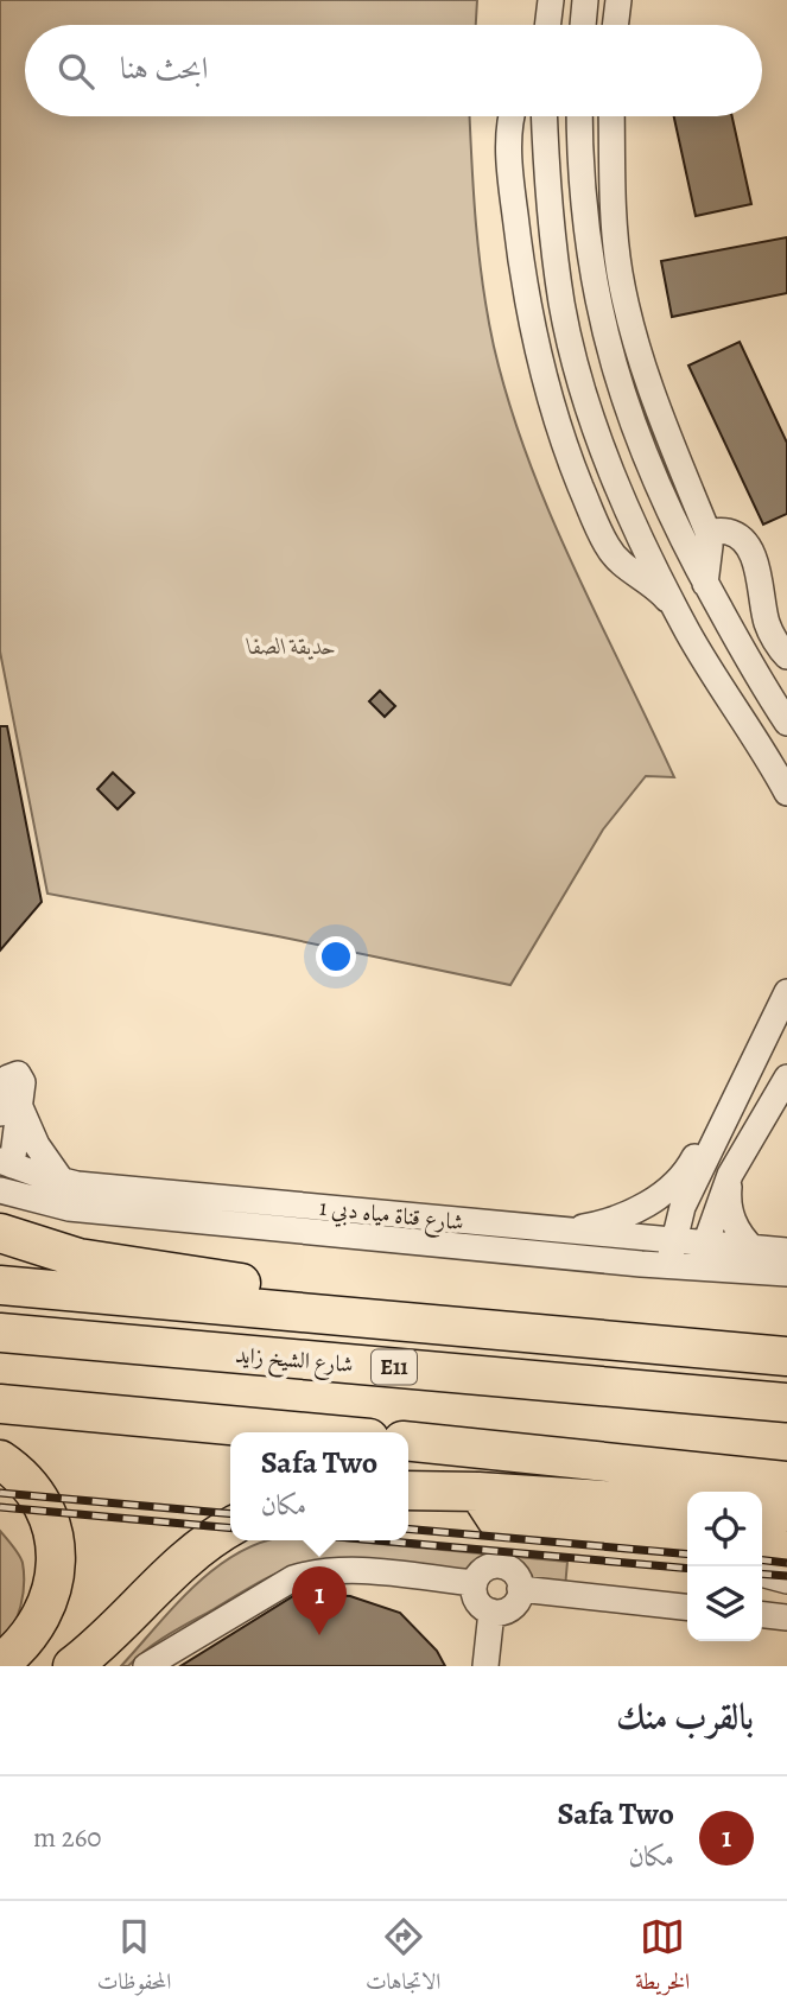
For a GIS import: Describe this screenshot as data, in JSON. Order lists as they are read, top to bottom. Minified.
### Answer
{"streets":{"highway":["شارع الشيخ زايد","E11"],"street":["شارع قناة مياه دبي 1"]},"parks":["حديقة الصفا"],"page":{"search":"ابحث هنا","popup":["Safa Two","مكان"],"pins":"1","heading":"بالقرب منك","list":[{"mark":"1","name":"Safa Two","note":"مكان","value":"260 m"}],"nav":["الخريطة","الاتجاهات","المحفوظات"]}}
